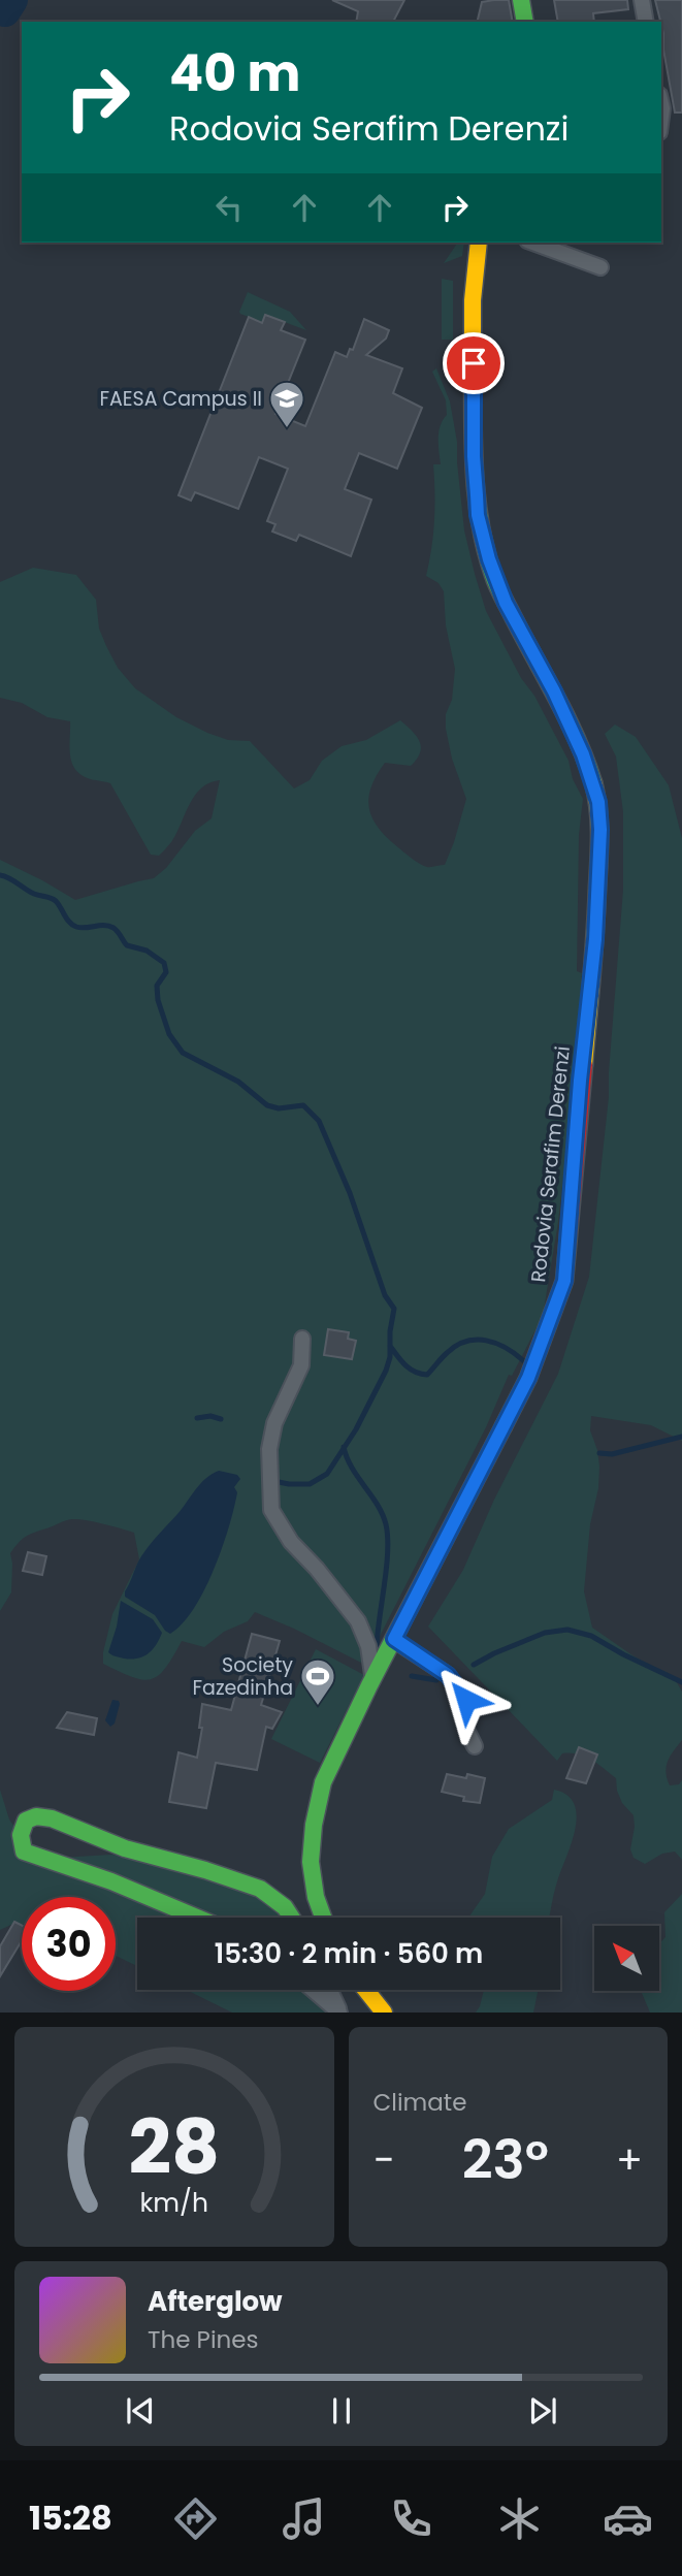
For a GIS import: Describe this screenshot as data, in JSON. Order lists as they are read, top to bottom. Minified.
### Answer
{"streets":{"main road":["Rodovia Serafim Derenzi"]},"places":{"school or university":["FAESA Campus II"],"sports":["Society Fazedinha"]},"north":"top left","page":{"turn":["40 m","Rodovia Serafim Derenzi"],"limit":"30","trip":"15:30 · 2 min · 560 m","tile":"Climate","heat":["−","23°","+"],"song":["Afterglow","The Pines"],"tabs":"15:28","gauge":["28","km/h"]}}
